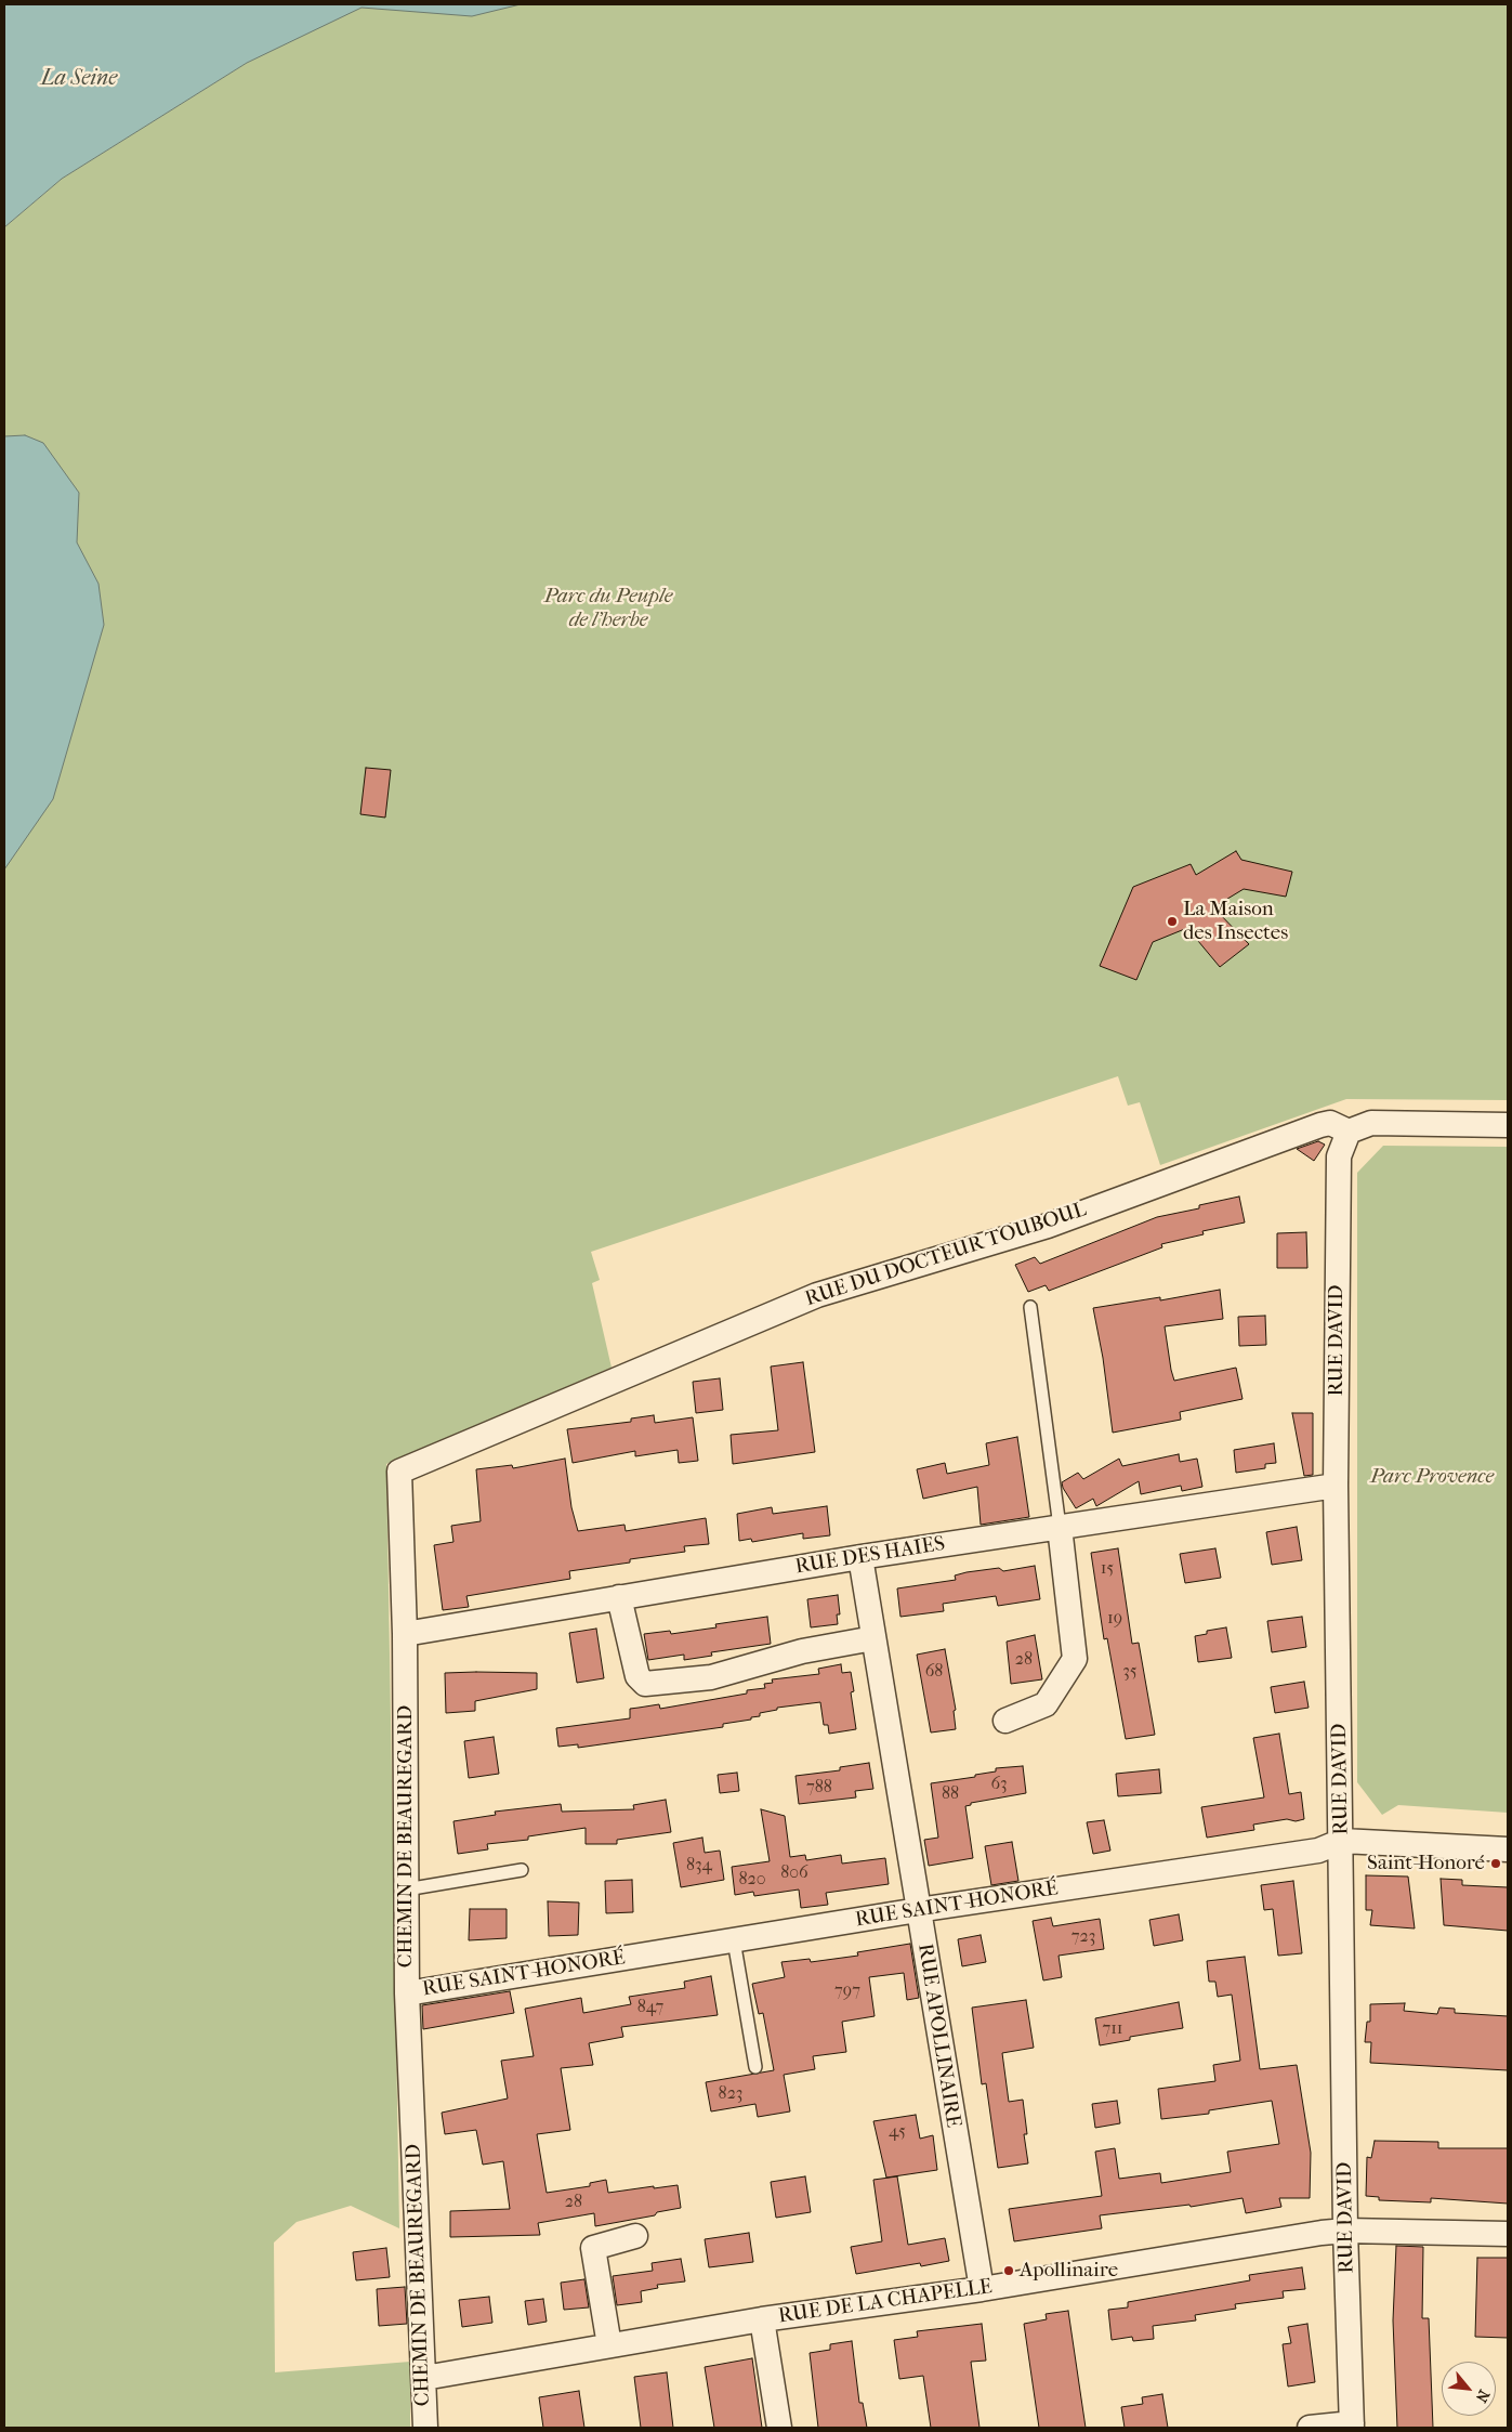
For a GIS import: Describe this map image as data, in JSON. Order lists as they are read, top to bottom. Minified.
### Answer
{"streets":{"street":["RUE DU DOCTEUR TOUBOUL","RUE DAVID","RUE DES HAIES","CHEMIN DE BEAUREGARD","RUE SAINT-HONORÉ","RUE APOLLINAIRE","RUE DE LA CHAPELLE"]},"crossings":[["RUE DU DOCTEUR TOUBOUL","RUE DAVID"],["RUE DU DOCTEUR TOUBOUL","CHEMIN DE BEAUREGARD"],["RUE DAVID","RUE DES HAIES"],["RUE DAVID","RUE SAINT-HONORÉ"],["RUE DAVID","RUE DE LA CHAPELLE"],["RUE DES HAIES","CHEMIN DE BEAUREGARD"],["RUE DES HAIES","RUE APOLLINAIRE"],["CHEMIN DE BEAUREGARD","RUE SAINT-HONORÉ"],["CHEMIN DE BEAUREGARD","RUE DE LA CHAPELLE"],["RUE SAINT-HONORÉ","RUE APOLLINAIRE"],["RUE APOLLINAIRE","RUE DE LA CHAPELLE"]],"water":["La Seine"],"parks":["Parc du Peuple de l'herbe","Parc Provence"],"places":["La Maison des Insectes","Saint-Honoré","Apollinaire"],"house_numbers":["15","19","28","68","35","63","788","88","834","806","820","723","797","847","711","823","45","28"],"north":"bottom right"}
